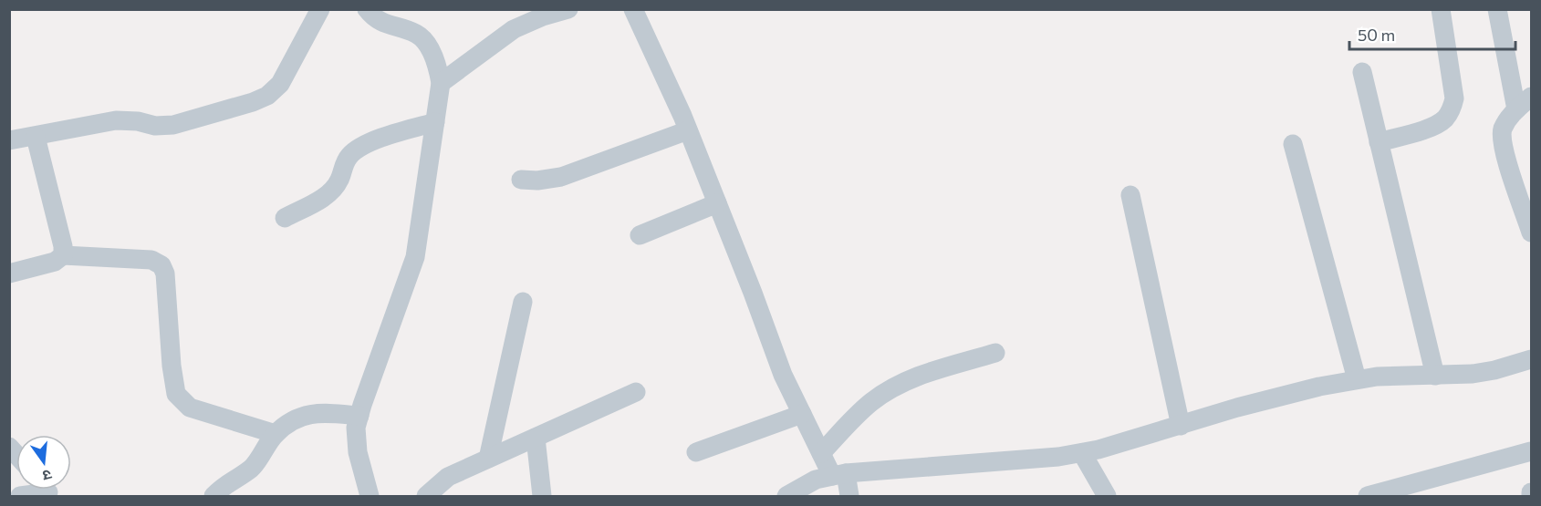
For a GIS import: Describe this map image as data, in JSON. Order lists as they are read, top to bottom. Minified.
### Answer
{"scale_bar":"50 m","north":"bottom"}
